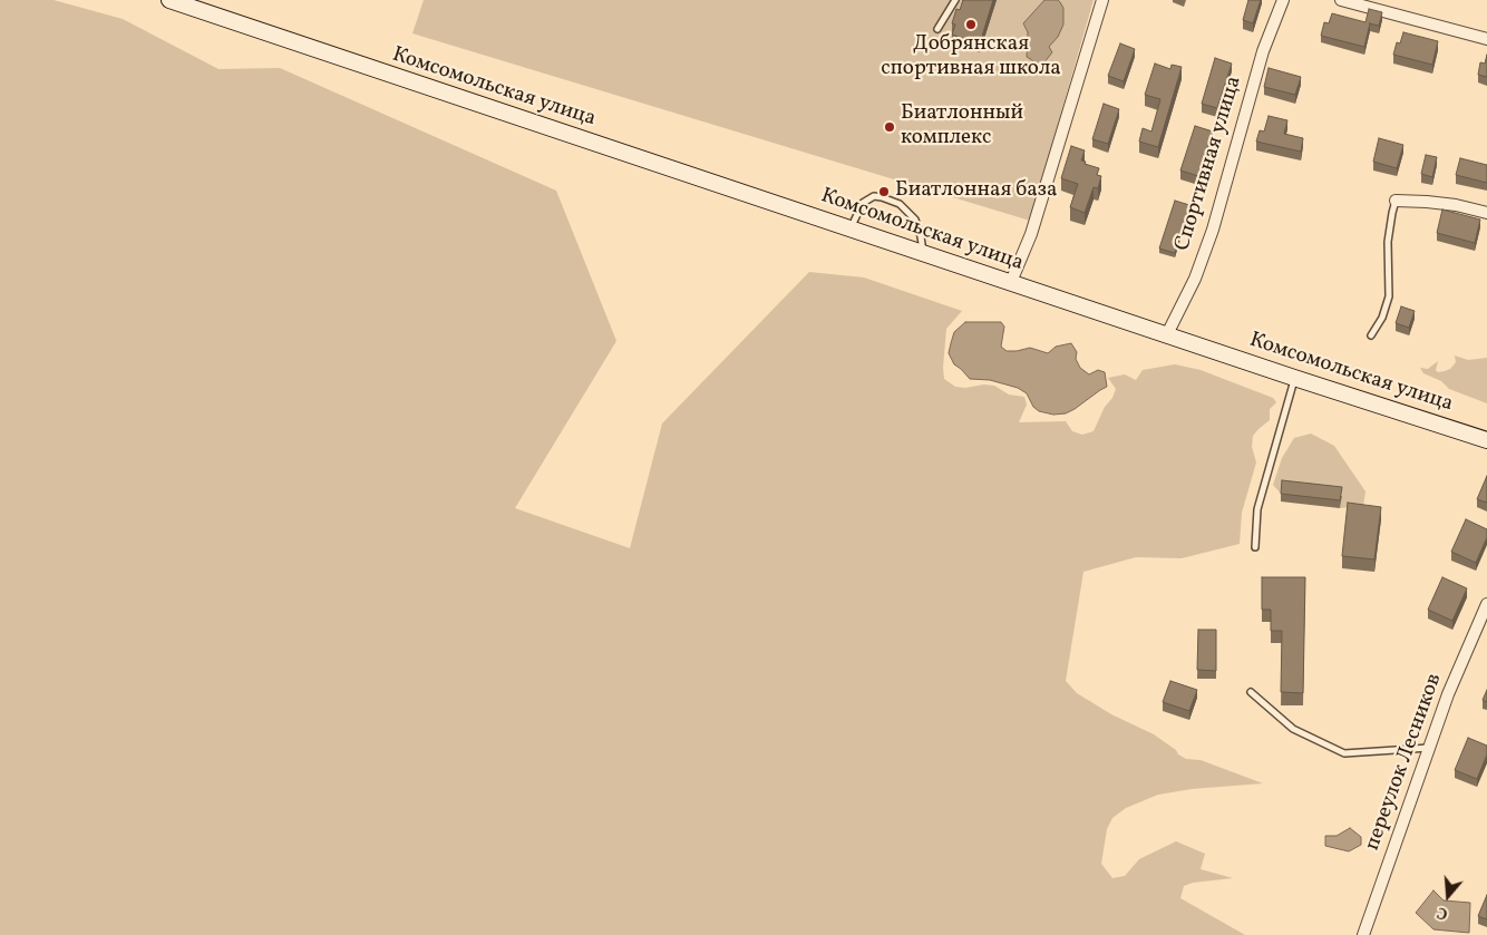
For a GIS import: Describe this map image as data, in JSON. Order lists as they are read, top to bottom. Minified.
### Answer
{"streets":{"main road":["Комсомольская улица"],"street":["Спортивная улица","переулок Лесников"]},"crossings":[["Комсомольская улица","Спортивная улица"]],"places":["Добрянская спортивная школа","Биатлонный комплекс","Биатлонная база"],"north":"bottom"}
